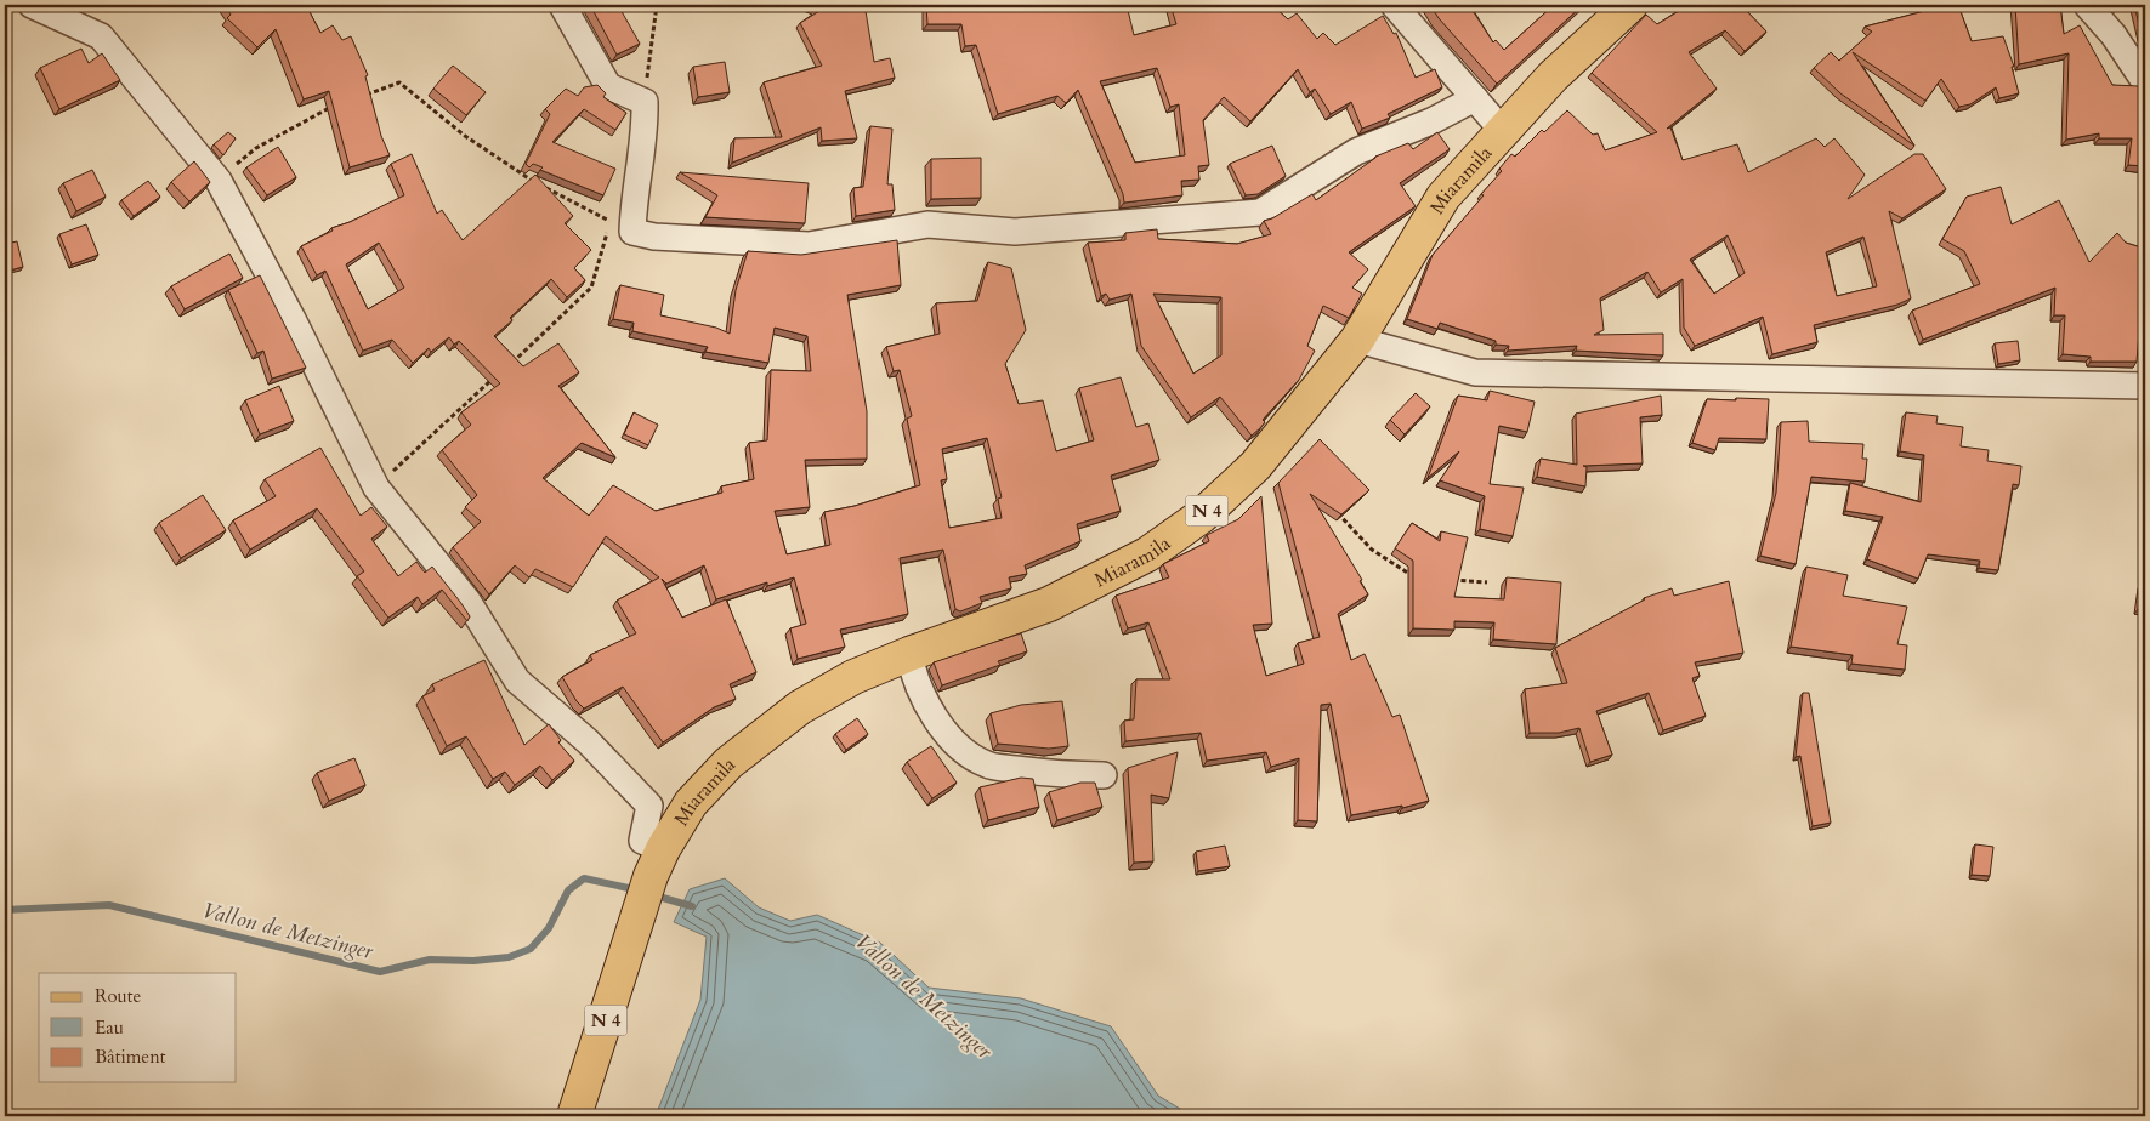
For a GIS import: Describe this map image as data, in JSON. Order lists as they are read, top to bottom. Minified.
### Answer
{"streets":{"main road":["Miaramila","N 4"]},"crossings":[["Miaramila","N 4"]],"water":["Vallon de Metzinger"],"legend":["Route","Eau","Bâtiment"]}
